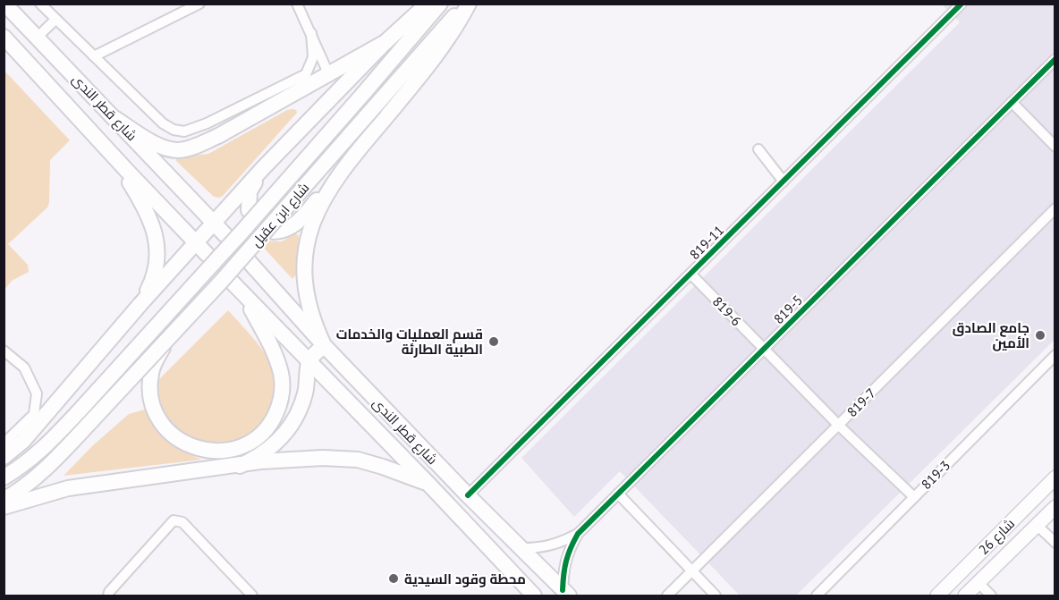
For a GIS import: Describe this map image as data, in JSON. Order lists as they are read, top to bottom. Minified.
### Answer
{"streets":{"main road":["شارع قطر الندى","شارع ابن عقيل","شارع 26"],"street":["819-11","819-5","819-6","819-7","819-3"]},"crossings":[["شارع قطر الندى","819-11"],["شارع قطر الندى","819-5"],["819-11","819-6"],["819-5","819-6"],["819-6","819-7"],["819-6","819-3"]],"places":["جامع الصادق الأمين","قسم العمليات والخدمات الطبية الطارئة","محطة وقود السيدية"]}
